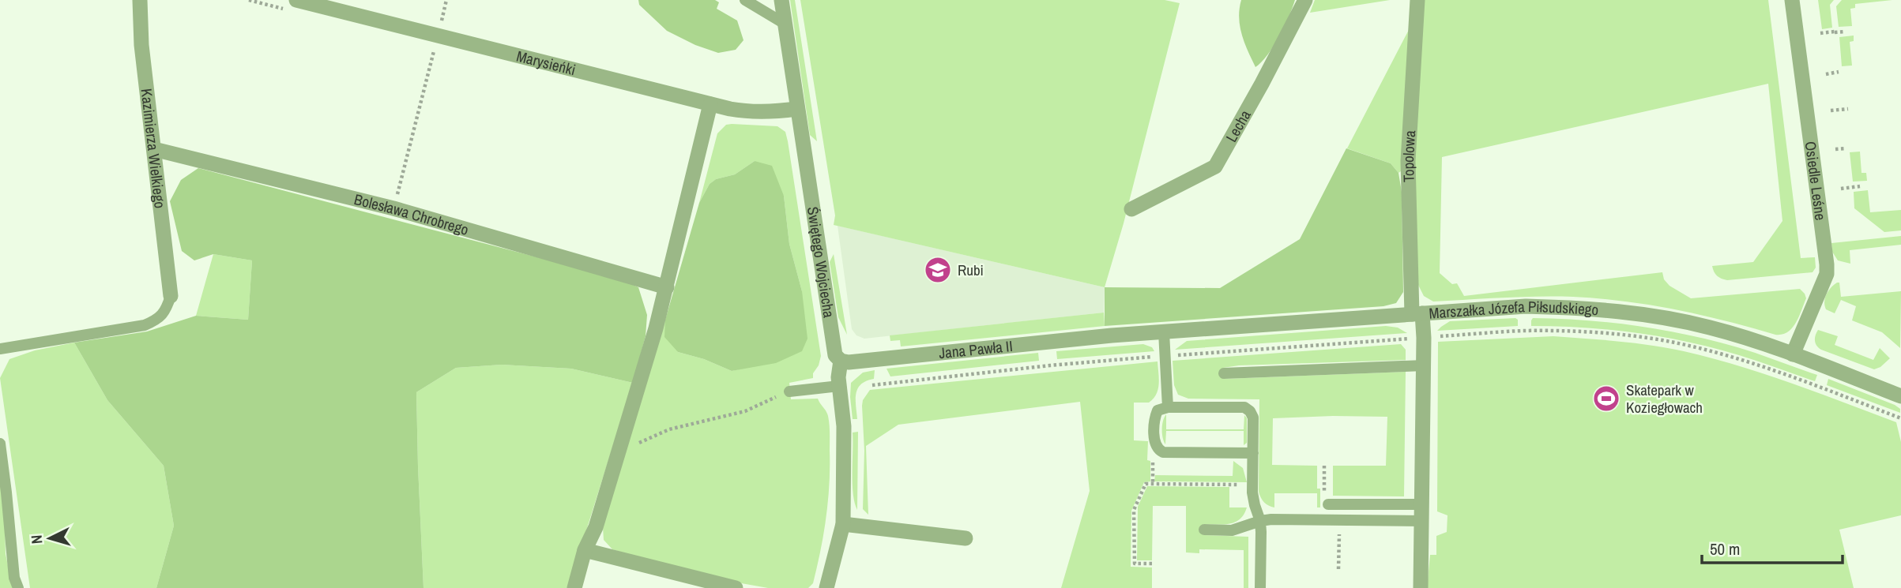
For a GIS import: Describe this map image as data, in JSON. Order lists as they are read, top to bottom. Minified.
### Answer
{"streets":{"street":["Marysieńki","Lecha","Kazimierza Wielkiego","Topolowa","Osiedle Leśne","Bolesława Chrobrego","Świętego Wojciecha","Marszałka Józefa Piłsudskiego","Jana Pawła II"]},"crossings":[["Marysieńki","Świętego Wojciecha"],["Kazimierza Wielkiego","Bolesława Chrobrego"],["Topolowa","Marszałka Józefa Piłsudskiego"],["Osiedle Leśne","Marszałka Józefa Piłsudskiego"],["Świętego Wojciecha","Jana Pawła II"],["Marszałka Józefa Piłsudskiego","Jana Pawła II"]],"places":{"school or university":["Rubi"],"sports":["Skatepark w Koziegłowach"]},"scale_bar":"50 m","north":"left"}
